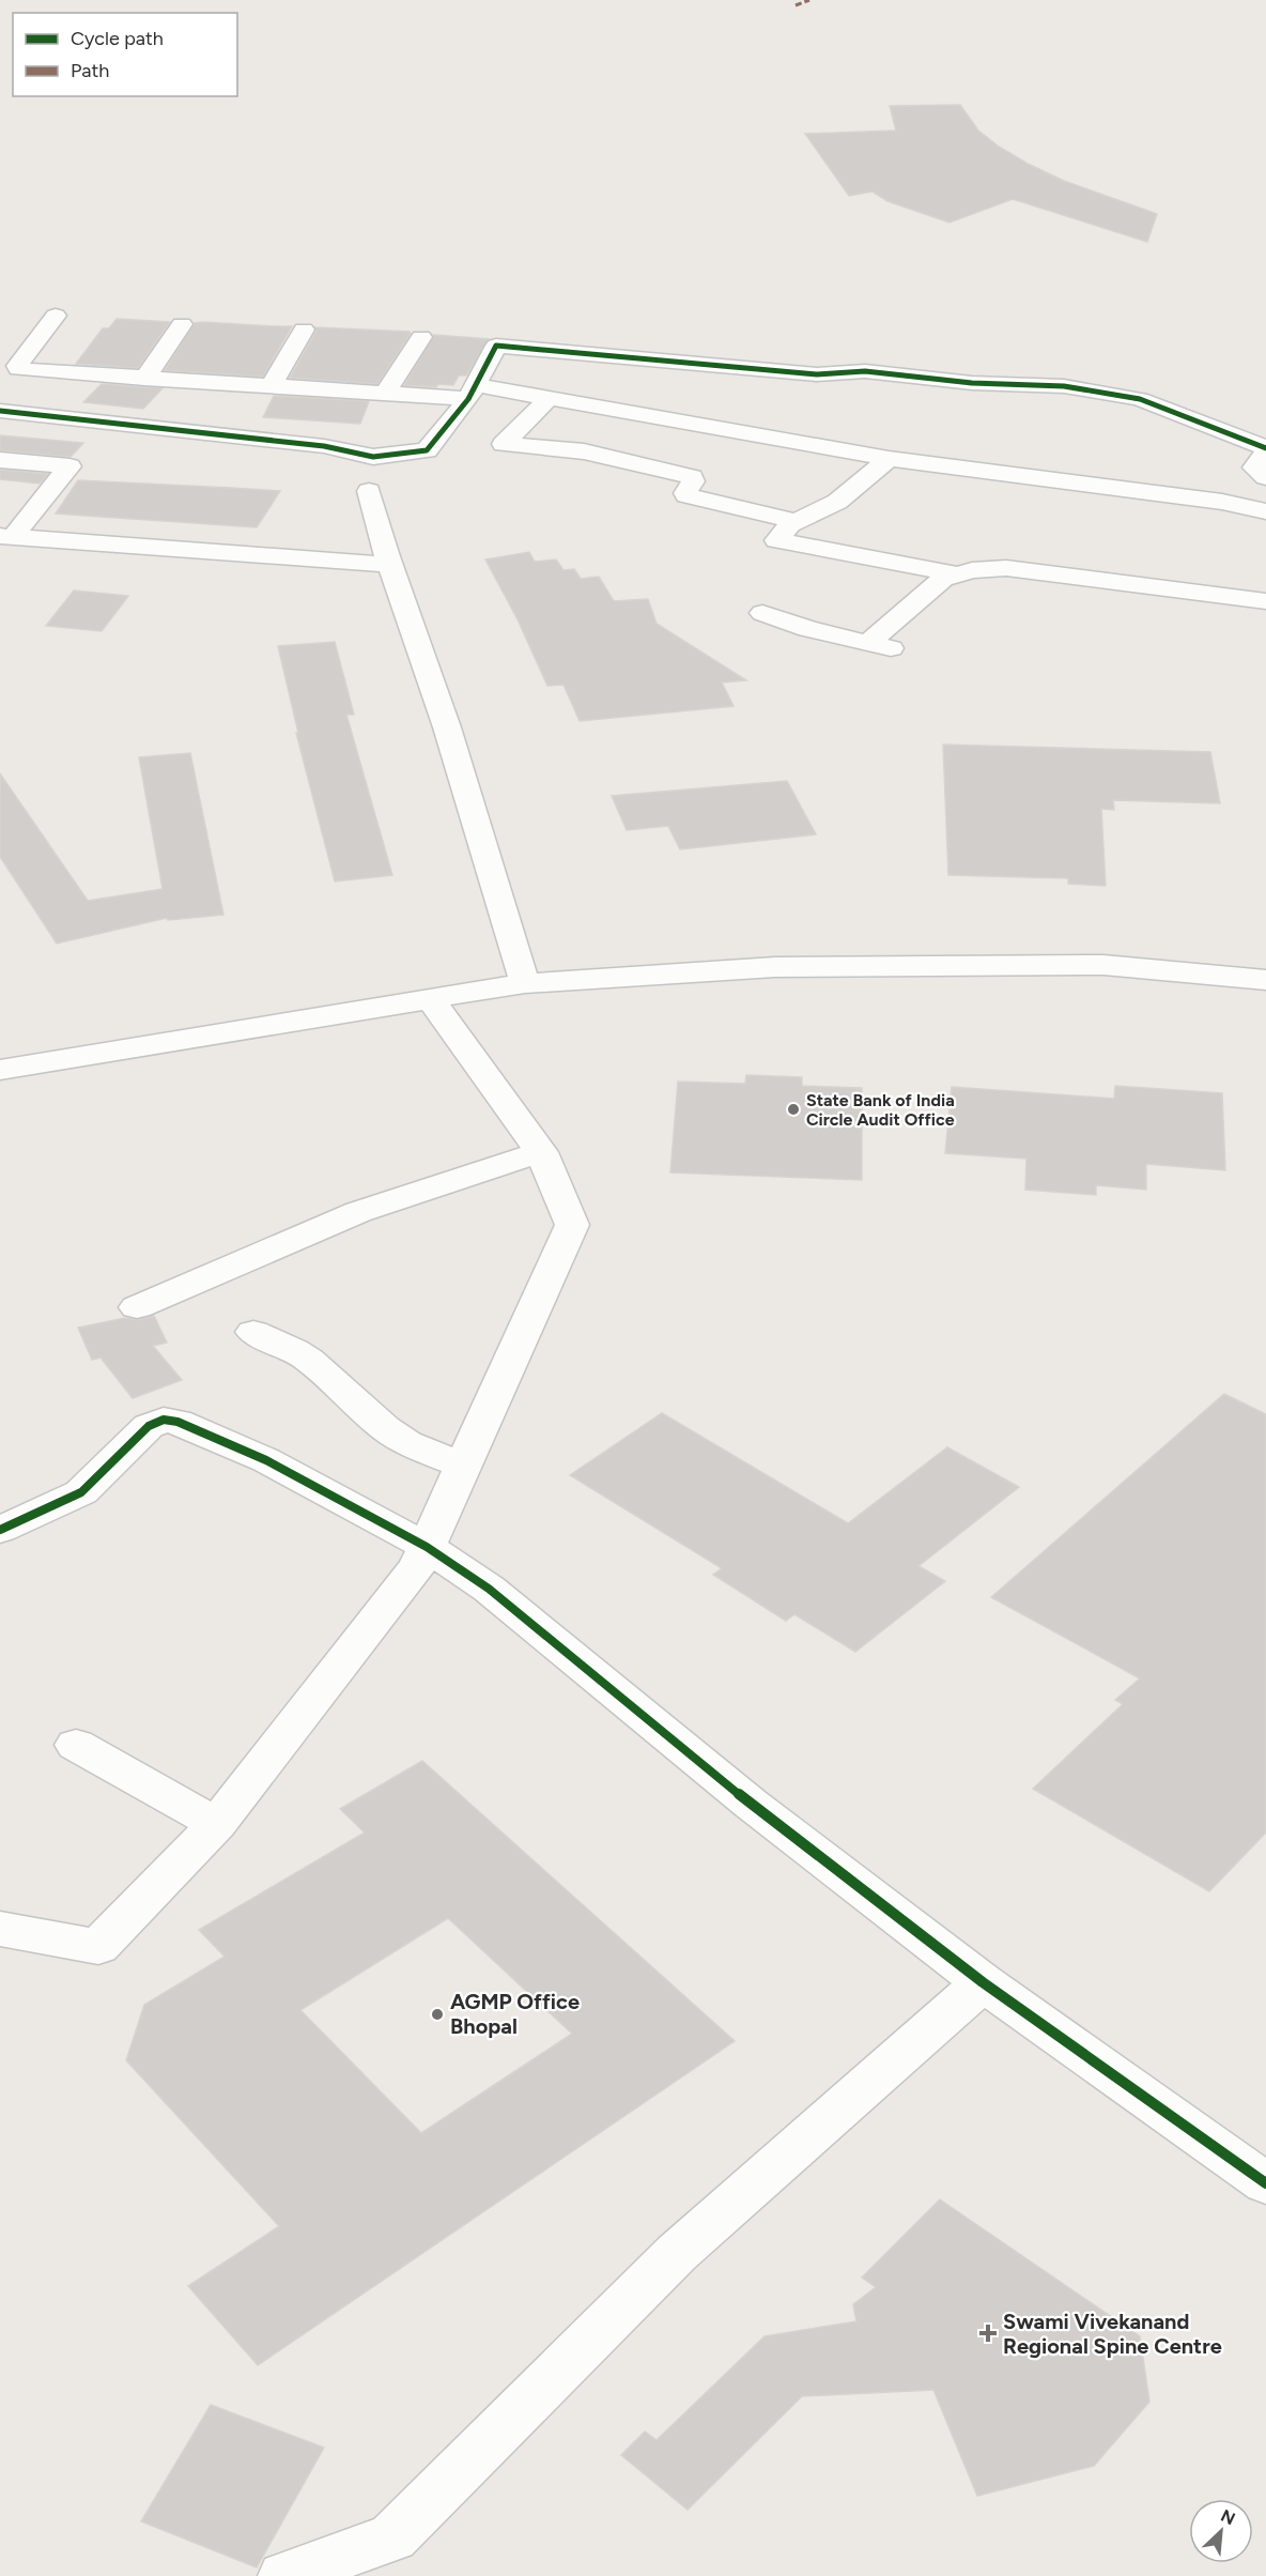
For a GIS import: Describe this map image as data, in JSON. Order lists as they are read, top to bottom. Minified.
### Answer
{"places":{"other":["State Bank of India Circle Audit Office","AGMP Office Bhopal"],"health":["Swami Vivekanand Regional Spine Centre"]},"legend":["Cycle path","Path"],"north":"top right"}
